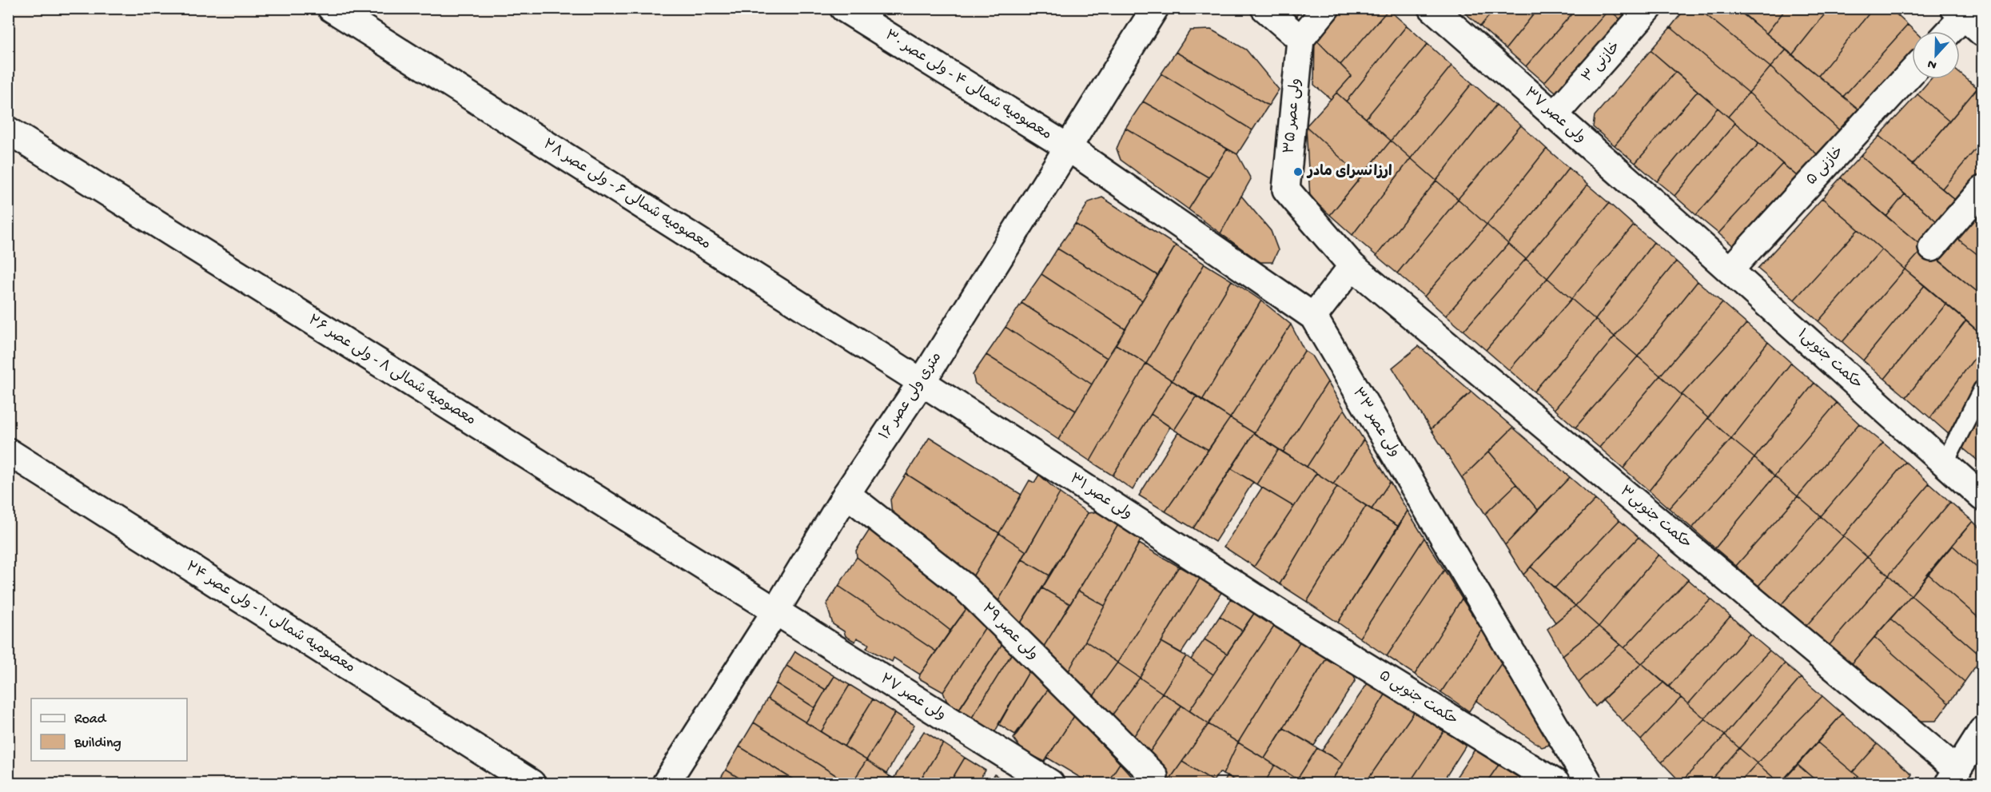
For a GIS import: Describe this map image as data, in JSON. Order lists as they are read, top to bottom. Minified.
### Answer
{"streets":{"street":["خازنی ۳","معصومیه شمالی ۴ - ولی عصر ۳۰","ولی عصر ۳۵","ولی عصر ۳۷","خازنی ۵","معصومیه شمالی ۶ - ولی عصر ۲۸","حکمت جنوبی۱","معصومیه شمالی ۸ - ولی عصر ۲۶","۱۶ متری ولی عصر","ولی عصر ۳۳","ولی عصر ۳۱","حکمت جنوبی۳","معصومیه شمالی ۱۰ - ولی عصر ۲۴","ولی عصر ۲۹","ولی عصر ۲۷","حکمت جنوبی ۵"]},"crossings":[["خازنی ۳","ولی عصر ۳۷"],["معصومیه شمالی ۴ - ولی عصر ۳۰","۱۶ متری ولی عصر"],["معصومیه شمالی ۴ - ولی عصر ۳۰","ولی عصر ۳۳"],["ولی عصر ۳۵","حکمت جنوبی۳"],["ولی عصر ۳۷","حکمت جنوبی۱"],["خازنی ۵","حکمت جنوبی۱"],["معصومیه شمالی ۶ - ولی عصر ۲۸","۱۶ متری ولی عصر"],["معصومیه شمالی ۶ - ولی عصر ۲۸","ولی عصر ۳۱"],["معصومیه شمالی ۸ - ولی عصر ۲۶","۱۶ متری ولی عصر"],["معصومیه شمالی ۸ - ولی عصر ۲۶","ولی عصر ۲۷"],["۱۶ متری ولی عصر","ولی عصر ۳۳"],["۱۶ متری ولی عصر","ولی عصر ۳۱"],["۱۶ متری ولی عصر","ولی عصر ۲۹"],["۱۶ متری ولی عصر","ولی عصر ۲۷"],["ولی عصر ۳۱","حکمت جنوبی ۵"]],"places":["ارزانسرای مادر"],"legend":["Road","Building"],"north":"bottom"}
